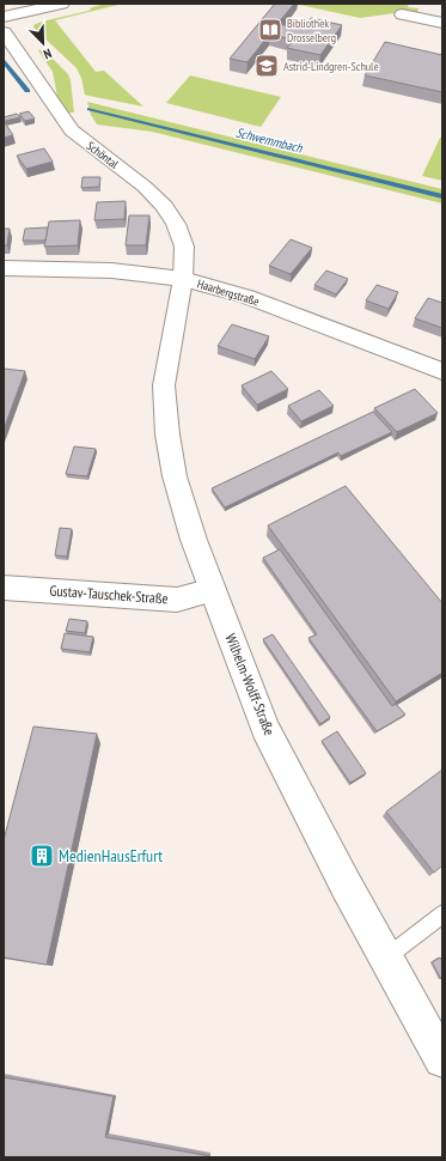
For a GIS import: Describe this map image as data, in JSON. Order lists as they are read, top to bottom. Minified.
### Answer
{"streets":{"street":["Schöntal","Haarbergstraße","Gustav-Tauschek-Straße","Wilhelm-Wolff-Straße"]},"crossings":[["Schöntal","Haarbergstraße"],["Schöntal","Wilhelm-Wolff-Straße"],["Haarbergstraße","Wilhelm-Wolff-Straße"],["Gustav-Tauschek-Straße","Wilhelm-Wolff-Straße"]],"water":["Schwemmbach"],"places":{"library":["Bibliothek Drosselberg"],"school or university":["Astrid-Lindgren-Schule"],"building":["MedienHausErfurt"]},"north":"bottom right"}
